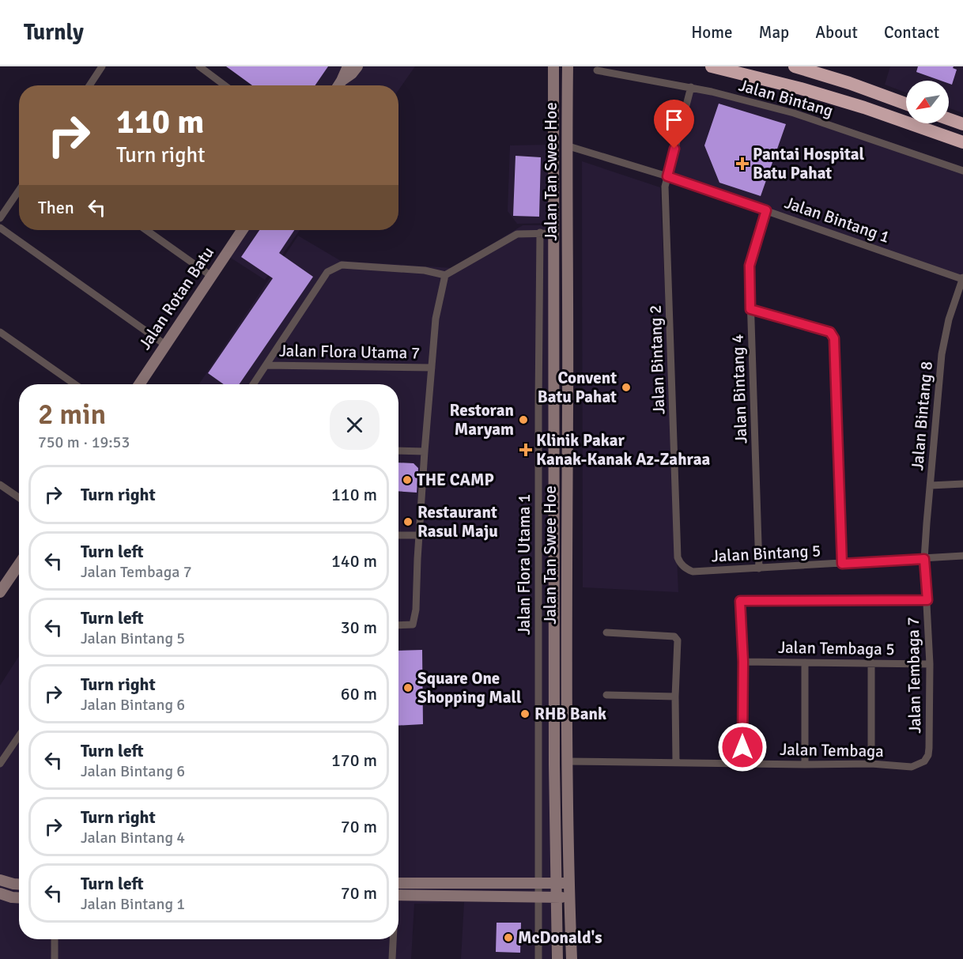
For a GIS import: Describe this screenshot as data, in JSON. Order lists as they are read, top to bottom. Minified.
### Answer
{"streets":{"main road":["Jalan Tan Swee Hoe","Jalan Rotan Batu"],"street":["Jalan Bintang","Jalan Bintang 1","Jalan Flora Utama 7","Jalan Bintang 2","Jalan Bintang 4","Jalan Bintang 8","Jalan Bintang 5","Jalan Flora Utama 1","Jalan Tembaga 5","Jalan Tembaga 7","Jalan Tembaga"]},"crossings":[["Jalan Bintang","Jalan Bintang 2"],["Jalan Tan Swee Hoe","Jalan Bintang 1"],["Jalan Tan Swee Hoe","Jalan Tembaga"],["Jalan Bintang 1","Jalan Bintang 2"],["Jalan Bintang 1","Jalan Bintang 4"],["Jalan Bintang 1","Jalan Bintang 8"],["Jalan Bintang 2","Jalan Bintang 5"],["Jalan Bintang 4","Jalan Bintang 5"],["Jalan Bintang 8","Jalan Bintang 5"],["Jalan Bintang 8","Jalan Tembaga 7"],["Jalan Bintang 5","Jalan Tembaga 7"],["Jalan Tembaga 5","Jalan Tembaga 7"],["Jalan Tembaga 7","Jalan Tembaga"]],"places":{"health":["Pantai Hospital Batu Pahat","Klinik Pakar Kanak-Kanak Az-Zahraa"],"other":["Convent Batu Pahat","Restoran Maryam","THE CAMP","Restaurant Rasul Maju","Square One Shopping Mall","RHB Bank","McDonald's"]},"north":"bottom left","page":{"header":"Turnly","nav":["Home","Map","About","Contact"],"turn":["110 m","Turn right"],"then":"Then","heading":["2 min","750 m · 19:53"],"list":[{"name":"Turn right","value":"110 m"},{"name":"Turn left","note":"Jalan Tembaga 7","value":"140 m"},{"name":"Turn left","note":"Jalan Bintang 5","value":"30 m"},{"name":"Turn right","note":"Jalan Bintang 6","value":"60 m"},{"name":"Turn left","note":"Jalan Bintang 6","value":"170 m"},{"name":"Turn right","note":"Jalan Bintang 4","value":"70 m"},{"name":"Turn left","note":"Jalan Bintang 1","value":"70 m"}]}}
